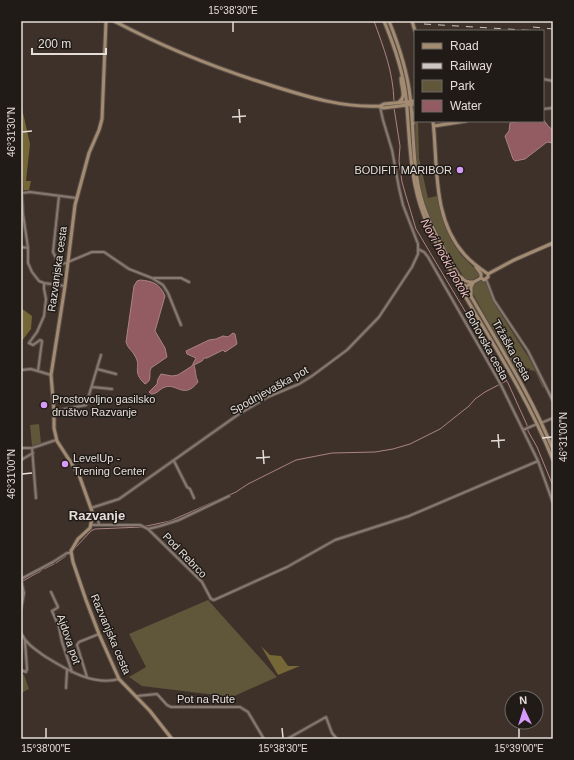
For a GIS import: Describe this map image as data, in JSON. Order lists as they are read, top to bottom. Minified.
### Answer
{"streets":{"street":["Razvanjska cesta","Bohovska cesta","Tržaška cesta","Spodnjevaška pot","Pod Rebrco","Ajdova pot","Pot na Rute"]},"crossings":[["Razvanjska cesta","Spodnjevaška pot"],["Razvanjska cesta","Pot na Rute"],["Bohovska cesta","Spodnjevaška pot"],["Bohovska cesta","Pod Rebrco"]],"districts":["Razvanje"],"water":["Novi hočki potok"],"places":["BODIFIT MARIBOR","Prostovoljno gasilsko društvo Razvanje","LevelUp - Trening Center"],"legend":["Road","Railway","Park","Water"],"scale_bar":"200 m","north":"top","coordinates":["15°38'30\"E","46°31'30\"N","46°31'00\"N","15°38'00\"E","15°39'00\"E"]}
